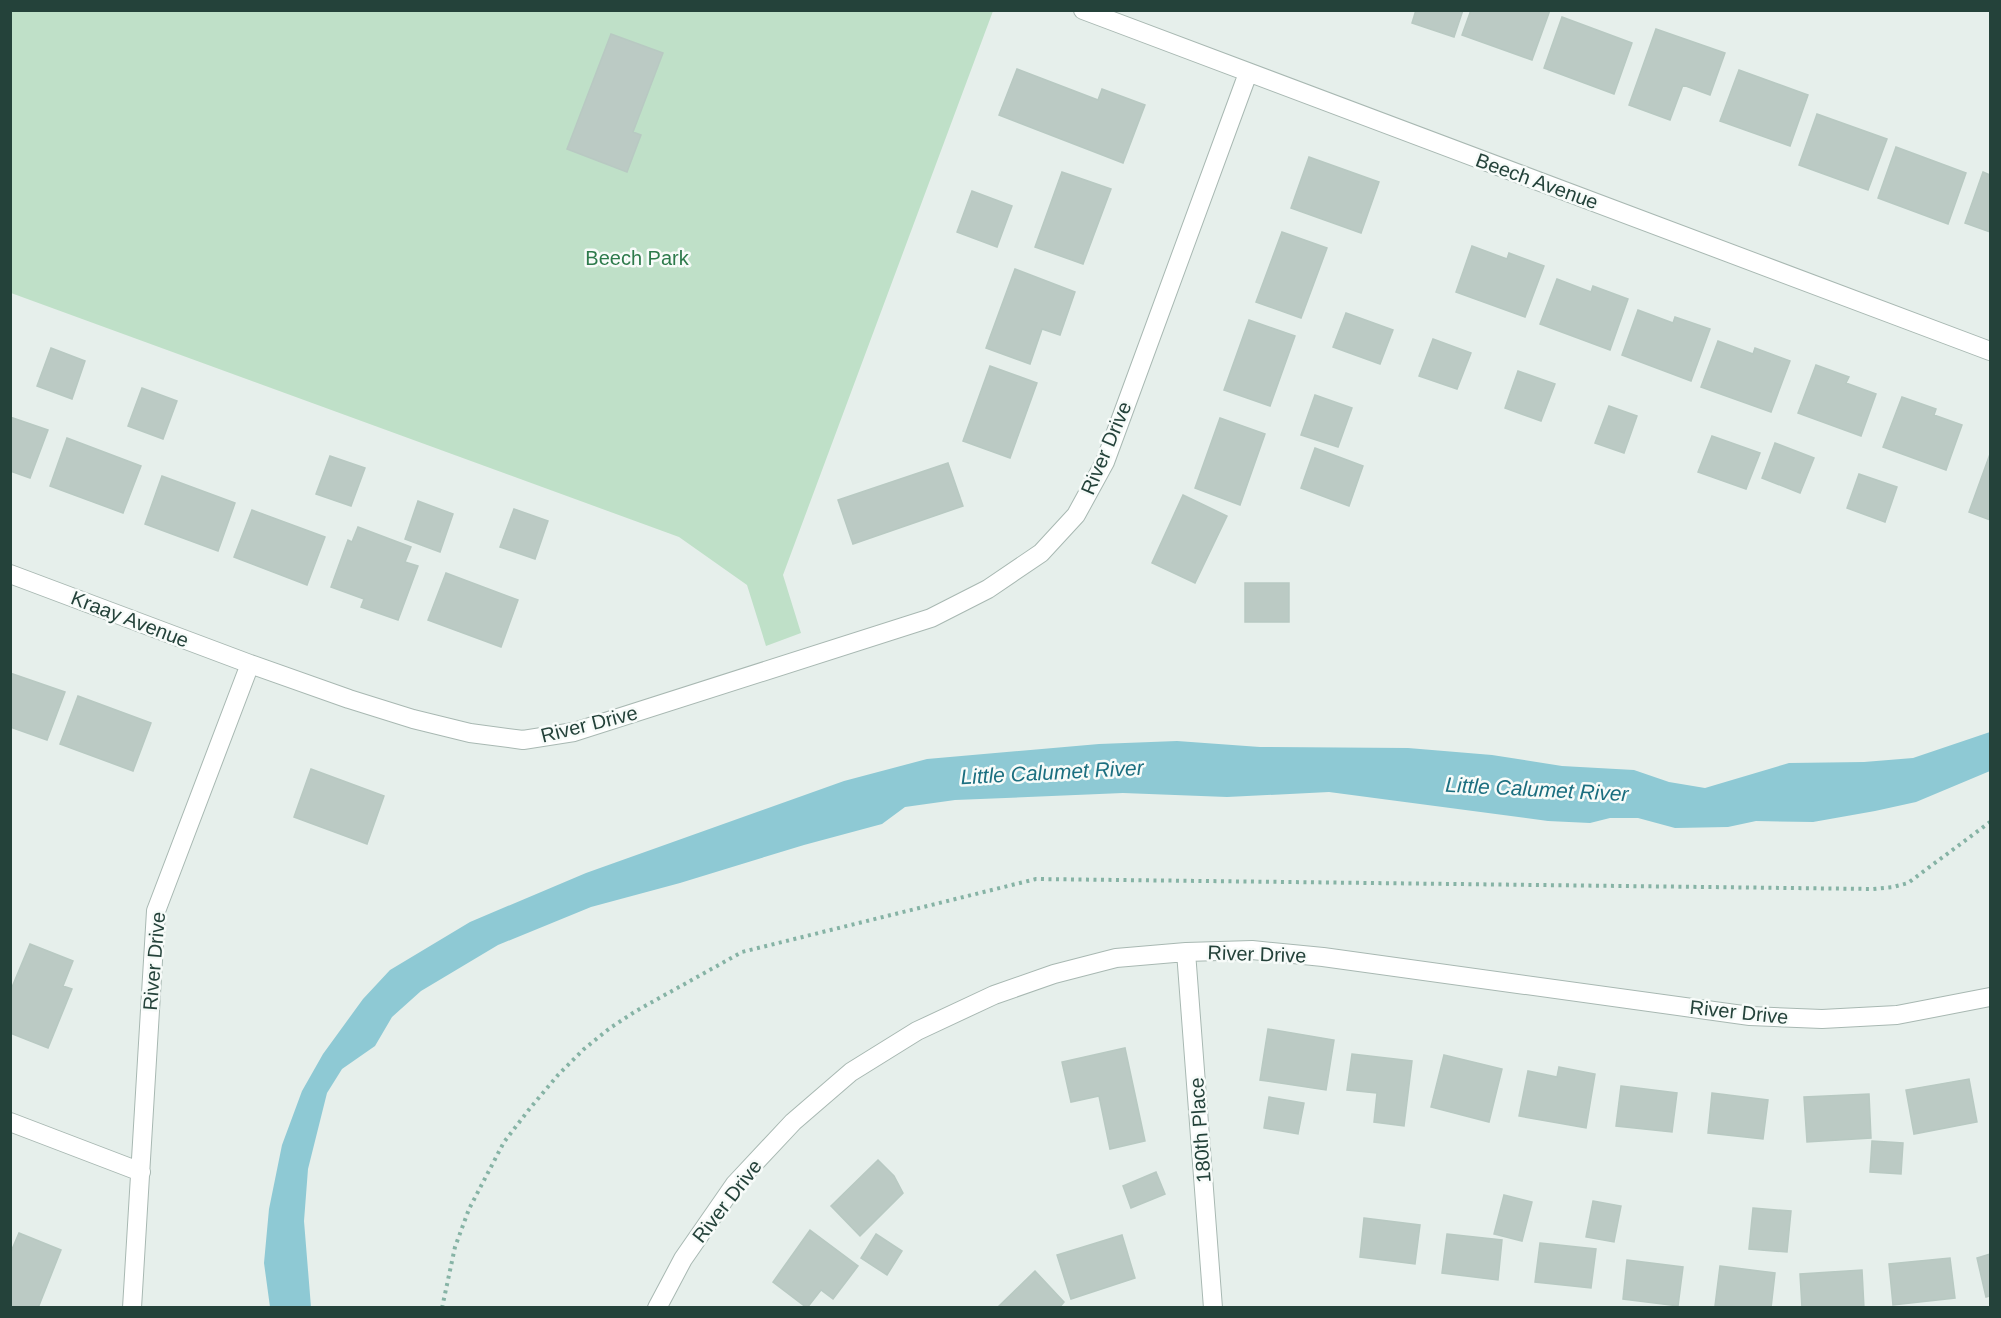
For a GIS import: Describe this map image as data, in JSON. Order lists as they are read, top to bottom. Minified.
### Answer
{"streets":{"street":["Beech Avenue","River Drive","Kraay Avenue","180th Place"]},"crossings":[["Beech Avenue","River Drive"],["River Drive","Kraay Avenue"],["River Drive","180th Place"]],"water":["Little Calumet River"],"parks":["Beech Park"]}
